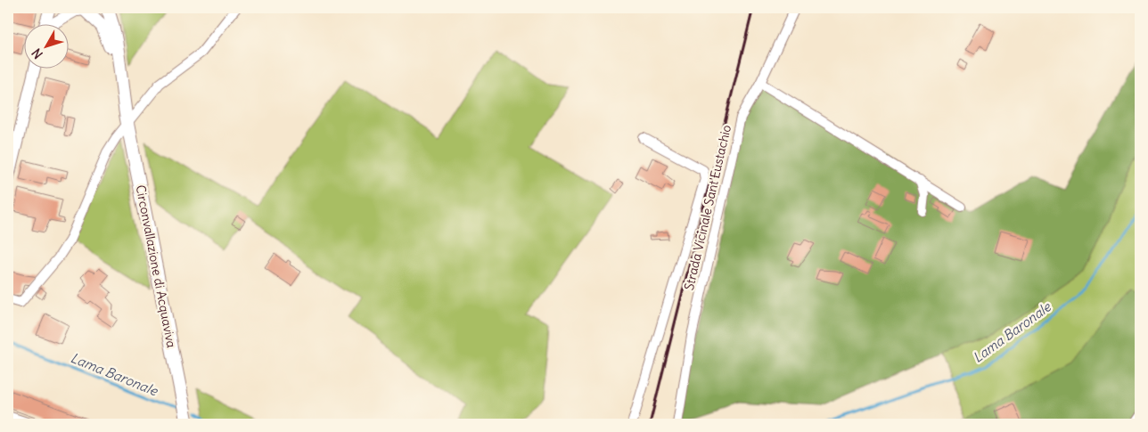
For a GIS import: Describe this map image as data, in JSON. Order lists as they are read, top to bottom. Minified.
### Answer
{"streets":{"main road":["Circonvallazione di Acquaviva"],"street":["Strada Vicinale Sant'Eustachio"]},"water":["Lama Baronale"],"north":"bottom left"}
